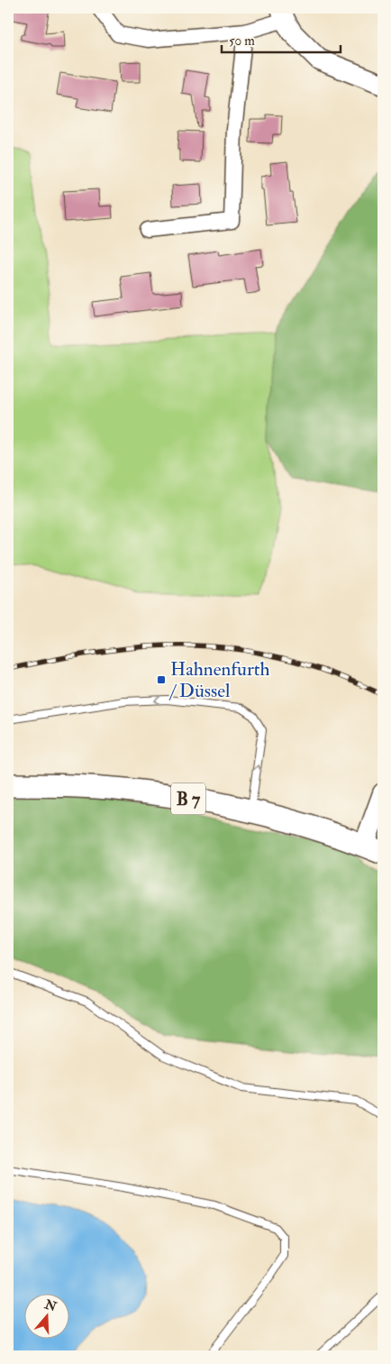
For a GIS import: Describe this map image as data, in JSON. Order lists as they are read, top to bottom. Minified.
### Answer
{"streets":{"main road":["B 7"]},"places":{"transit":["Hahnenfurth / Düssel"]},"scale_bar":"50 m","north":"top"}
